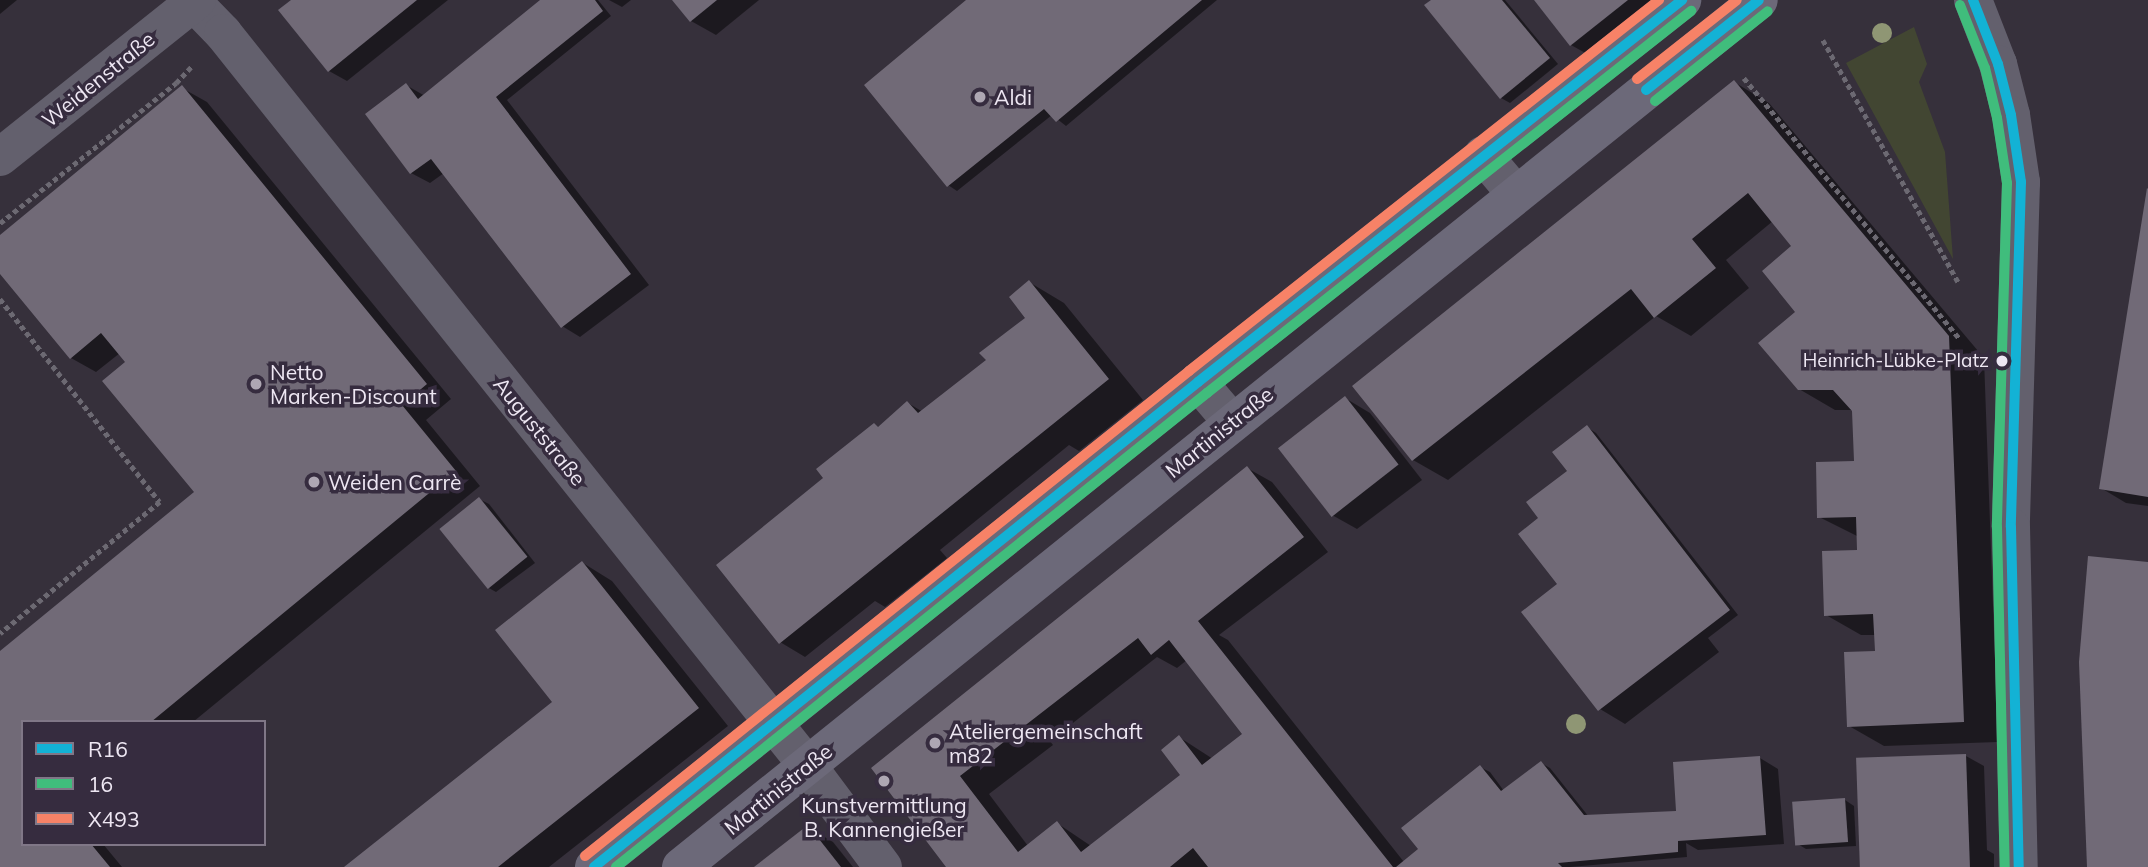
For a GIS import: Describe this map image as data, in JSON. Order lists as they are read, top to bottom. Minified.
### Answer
{"streets":{"main road":["Martinistraße"],"street":["Weidenstraße","Auguststraße"]},"crossings":[["Weidenstraße","Auguststraße"],["Auguststraße","Martinistraße"]],"places":["Aldi","Heinrich-Lübke-Platz","Netto Marken-Discount","Weiden Carrè","Ateliergemeinschaft m82","Kunstvermittlung B. Kannengießer"],"lines":["transit line R16","transit line X493","transit line 16"],"legend":["R16","16","X493"]}
